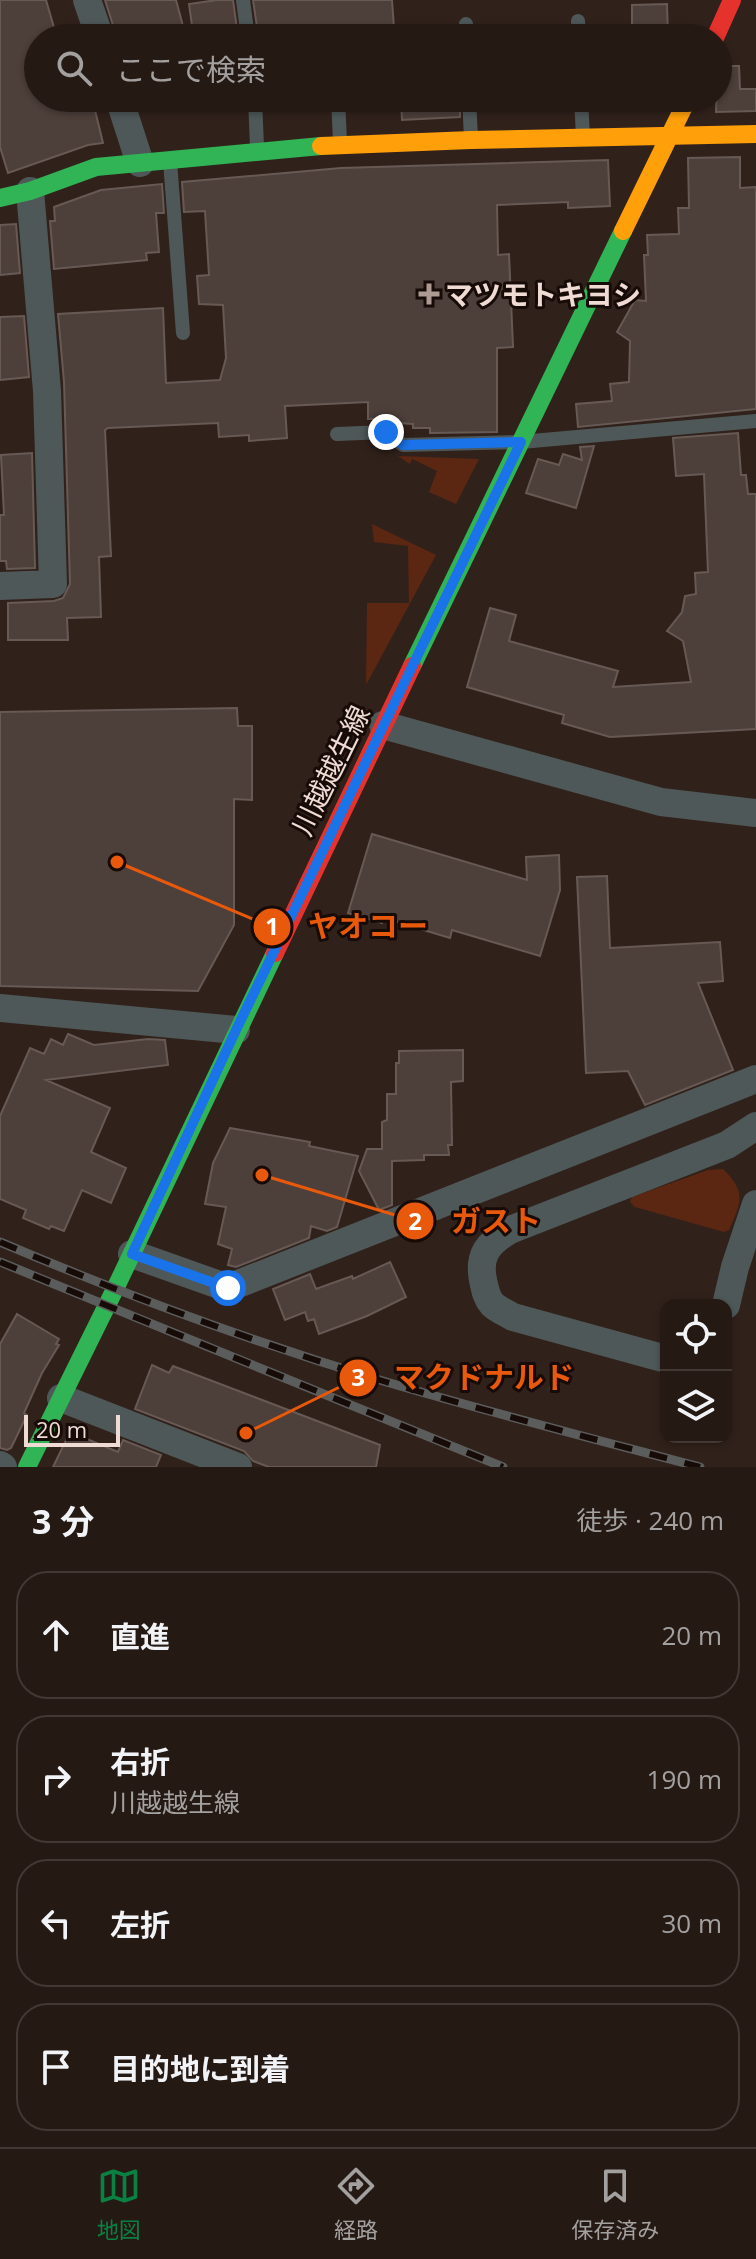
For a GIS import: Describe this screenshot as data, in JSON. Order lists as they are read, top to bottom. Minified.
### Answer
{"streets":{"main road":["川越越生線"]},"places":{"health":["マツモトキヨシ"],"other":["ヤオコー","ガスト","マクドナルド"]},"scale_bar":"20 m","page":{"search":"ここで検索","scale":"20 m","heading":["3 分","徒歩 · 240 m"],"list":[["直進","20 m"],["右折","川越越生線","190 m"],["左折","30 m"],"目的地に到着"],"nav":["地図","経路","保存済み"]}}
